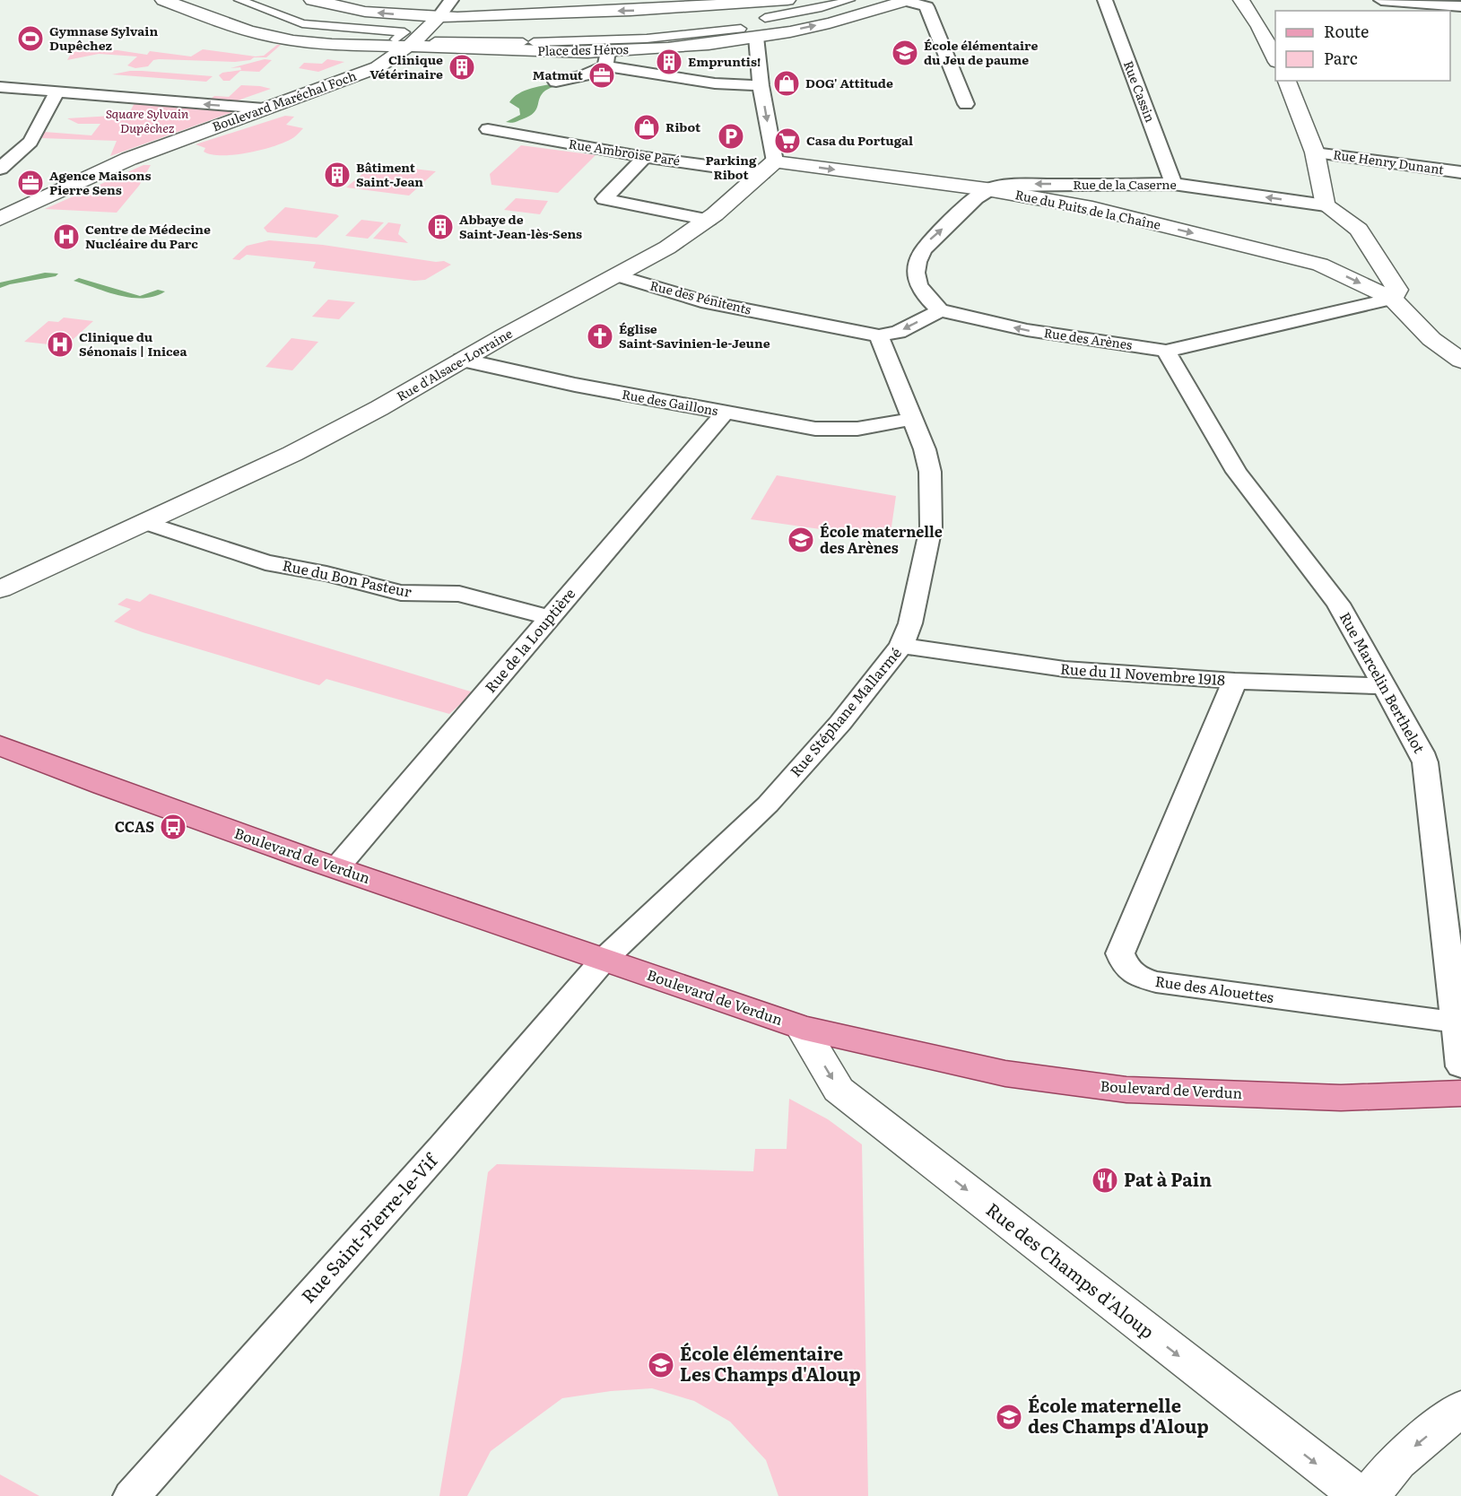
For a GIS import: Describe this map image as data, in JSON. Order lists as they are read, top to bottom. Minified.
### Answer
{"streets":{"main road":["Boulevard de Verdun"],"street":["Place des Héros","Rue Cassin","Boulevard Maréchal Foch","Rue Ambroise Paré","Rue Henry Dunant","Rue de la Caserne","Rue du Puits de la Chaîne","Rue des Pénitents","Rue des Arènes","Rue d'Alsace-Lorraine","Rue des Gaillons","Rue du Bon Pasteur","Rue de la Louptière","Rue du 11 Novembre 1918","Rue Marcelin Berthelot","Rue Stéphane Mallarmé","Rue des Alouettes","Rue Saint-Pierre-le-Vif","Rue des Champs d'Aloup"]},"crossings":[["Place des Héros","Boulevard Maréchal Foch"],["Rue Cassin","Rue de la Caserne"],["Rue Ambroise Paré","Rue du Puits de la Chaîne"],["Rue Ambroise Paré","Rue d'Alsace-Lorraine"],["Rue de la Caserne","Rue du Puits de la Chaîne"],["Rue du Puits de la Chaîne","Rue des Arènes"],["Rue du Puits de la Chaîne","Rue d'Alsace-Lorraine"],["Rue des Pénitents","Rue des Arènes"],["Rue des Pénitents","Rue d'Alsace-Lorraine"],["Rue des Pénitents","Rue Stéphane Mallarmé"],["Rue des Arènes","Rue Marcelin Berthelot"],["Rue d'Alsace-Lorraine","Rue des Gaillons"],["Rue d'Alsace-Lorraine","Rue du Bon Pasteur"],["Rue des Gaillons","Rue de la Louptière"],["Rue des Gaillons","Rue Stéphane Mallarmé"],["Rue du Bon Pasteur","Rue de la Louptière"],["Rue de la Louptière","Boulevard de Verdun"],["Rue du 11 Novembre 1918","Rue Marcelin Berthelot"],["Rue du 11 Novembre 1918","Rue Stéphane Mallarmé"],["Rue du 11 Novembre 1918","Rue des Alouettes"],["Rue Marcelin Berthelot","Rue des Alouettes"],["Rue Stéphane Mallarmé","Boulevard de Verdun"],["Rue Stéphane Mallarmé","Rue Saint-Pierre-le-Vif"],["Boulevard de Verdun","Rue Saint-Pierre-le-Vif"],["Boulevard de Verdun","Rue des Champs d'Aloup"]],"one_way":["Rue de la Caserne","Rue du Puits de la Chaîne","Rue des Arènes","Rue des Champs d'Aloup"],"parks":["Square Sylvain Dupêchez"],"places":{"sports":["Gymnase Sylvain Dupêchez"],"school or university":["École élémentaire du Jeu de paume","École maternelle des Arènes","École élémentaire Les Champs d'Aloup","École maternelle des Champs d'Aloup"],"building":["Empruntis!","Clinique Vétérinaire","Bâtiment Saint-Jean","Abbaye de Saint-Jean-lès-Sens"],"office":["Matmut","Agence Maisons Pierre Sens"],"shop":["DOG' Attitude","Ribot"],"parking":["Parking Ribot"],"supermarket":["Casa du Portugal"],"hospital":["Centre de Médecine Nucléaire du Parc","Clinique du Sénonais | Inicea"],"church":["Église Saint-Savinien-le-Jeune"],"bus stop":["CCAS"],"restaurant":["Pat à Pain"]},"legend":["Route","Parc"]}
